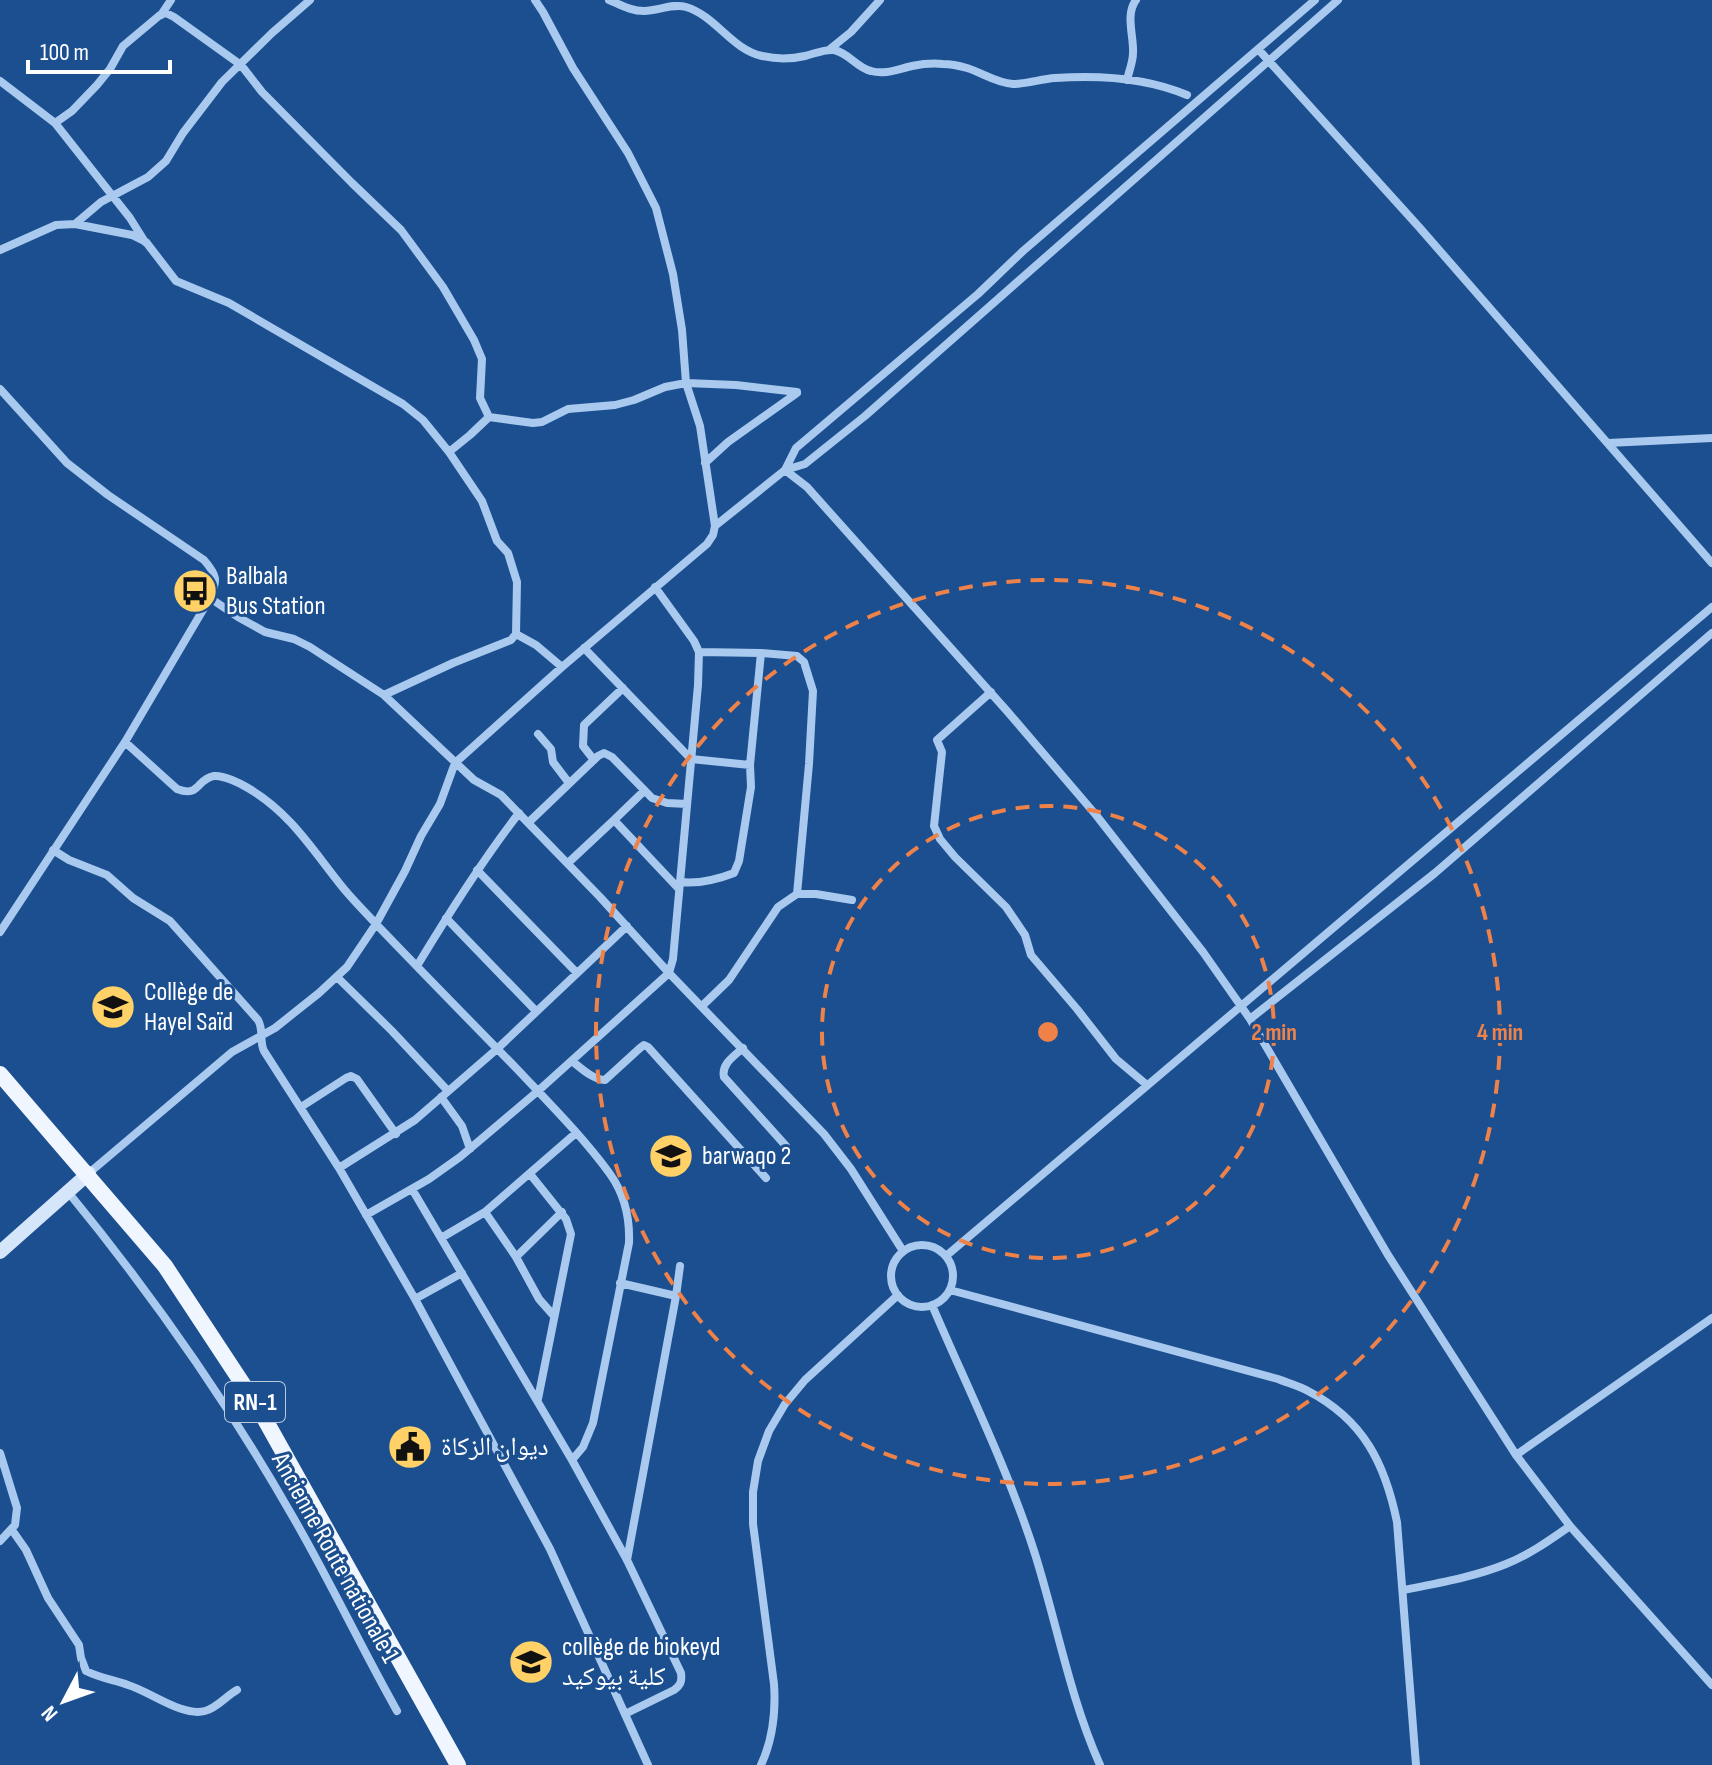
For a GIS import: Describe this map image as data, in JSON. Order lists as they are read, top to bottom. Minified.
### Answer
{"streets":{"main road":["RN-1"],"street":["Ancienne Route nationale 1"]},"places":{"bus stop":["Balbala Bus Station"],"school or university":["Collège de Hayel Saïd","barwaqo 2","collège de biokeyd كلية بيوكيد"],"public building":["ديوان الزكاة"]},"scale_bar":"100 m","north":"bottom left","rings":["2 min","4 min"]}
